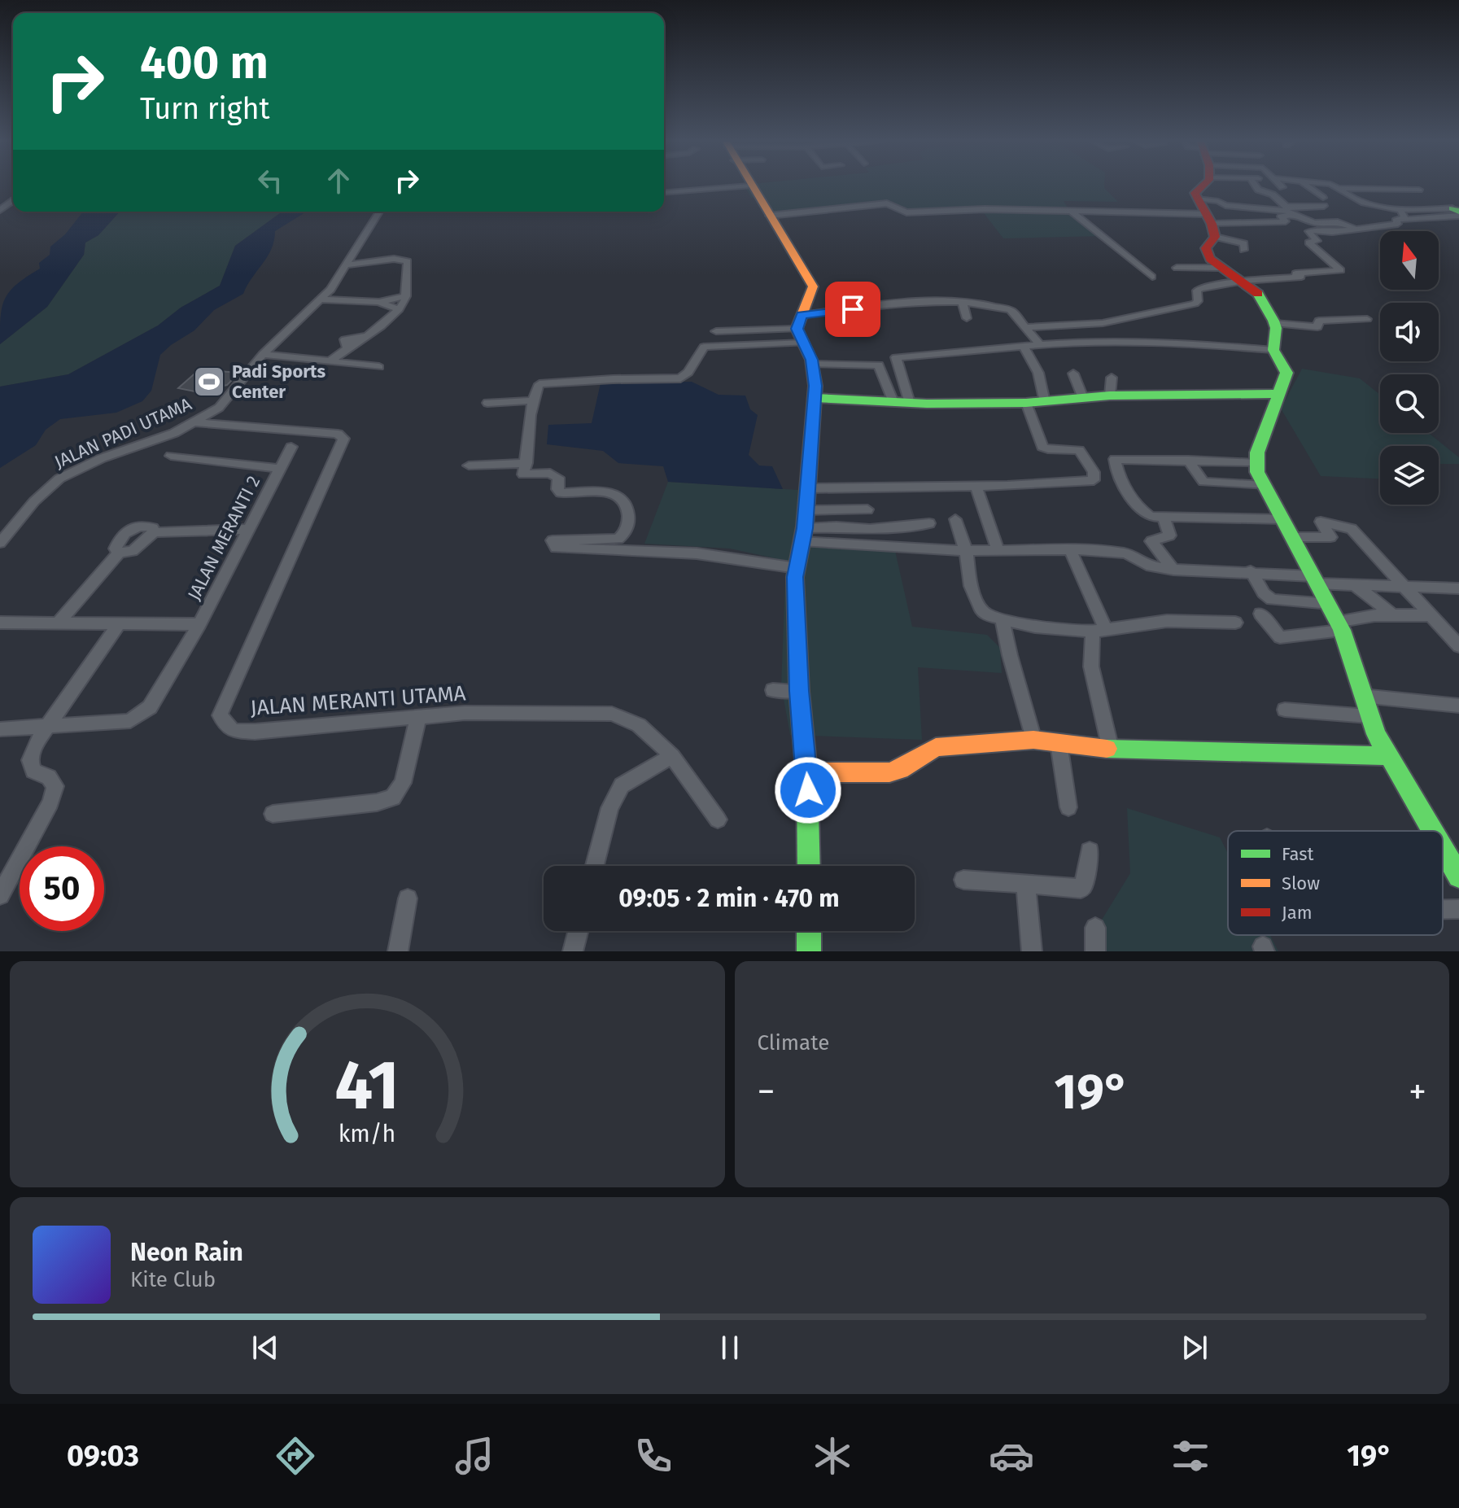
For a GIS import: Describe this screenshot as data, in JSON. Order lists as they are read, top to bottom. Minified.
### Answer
{"streets":{"street":["JALAN PADI UTAMA","JALAN MERANTI 2","JALAN MERANTI UTAMA"]},"crossings":[["JALAN PADI UTAMA","JALAN MERANTI UTAMA"]],"places":{"sports":["Padi Sports Center"]},"legend":["Fast","Slow","Jam"],"north":"top","page":{"turn":["400 m","Turn right"],"limit":"50","trip":"09:05 · 2 min · 470 m","tile":"Climate","heat":["−","19°","+"],"song":["Neon Rain","Kite Club"],"tabs":["09:03","19°"],"gauge":["41","km/h"]}}
